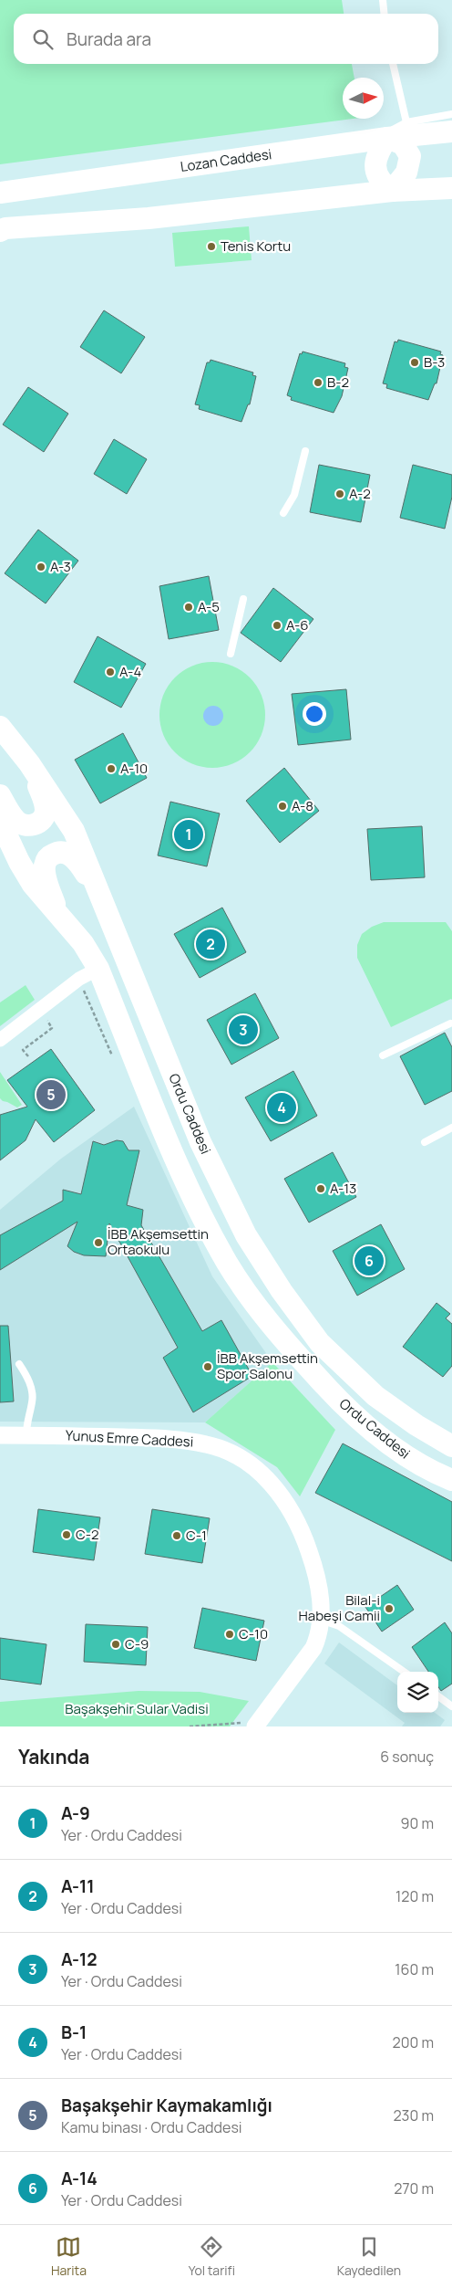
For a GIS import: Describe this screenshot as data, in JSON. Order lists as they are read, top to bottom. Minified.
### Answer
{"streets":{"main road":["Lozan Caddesi","Ordu Caddesi"],"street":["Yunus Emre Caddesi"]},"parks":["Başakşehir Sular Vadisi"],"places":["Tenis Kortu","B-3","B-2","A-2","A-3","A-5","A-6","A-4","A-10","A-8","A-13","İBB Akşemsettin Ortaokulu","İBB Akşemsettin Spor Salonu","C-2","C-1","Bilal-i Habeşi Camii","C-10","C-9"],"north":"right","page":{"search":"Burada ara","pins":["1","2","3","5","4","6"],"heading":["Yakında","6 sonuç"],"list":[{"mark":"1","name":"A-9","note":"Yer · Ordu Caddesi","value":"90 m"},{"mark":"2","name":"A-11","note":"Yer · Ordu Caddesi","value":"120 m"},{"mark":"3","name":"A-12","note":"Yer · Ordu Caddesi","value":"160 m"},{"mark":"4","name":"B-1","note":"Yer · Ordu Caddesi","value":"200 m"},{"mark":"5","name":"Başakşehir Kaymakamlığı","note":"Kamu binası · Ordu Caddesi","value":"230 m"},{"mark":"6","name":"A-14","note":"Yer · Ordu Caddesi","value":"270 m"}],"nav":["Harita","Yol tarifi","Kaydedilen"]}}
